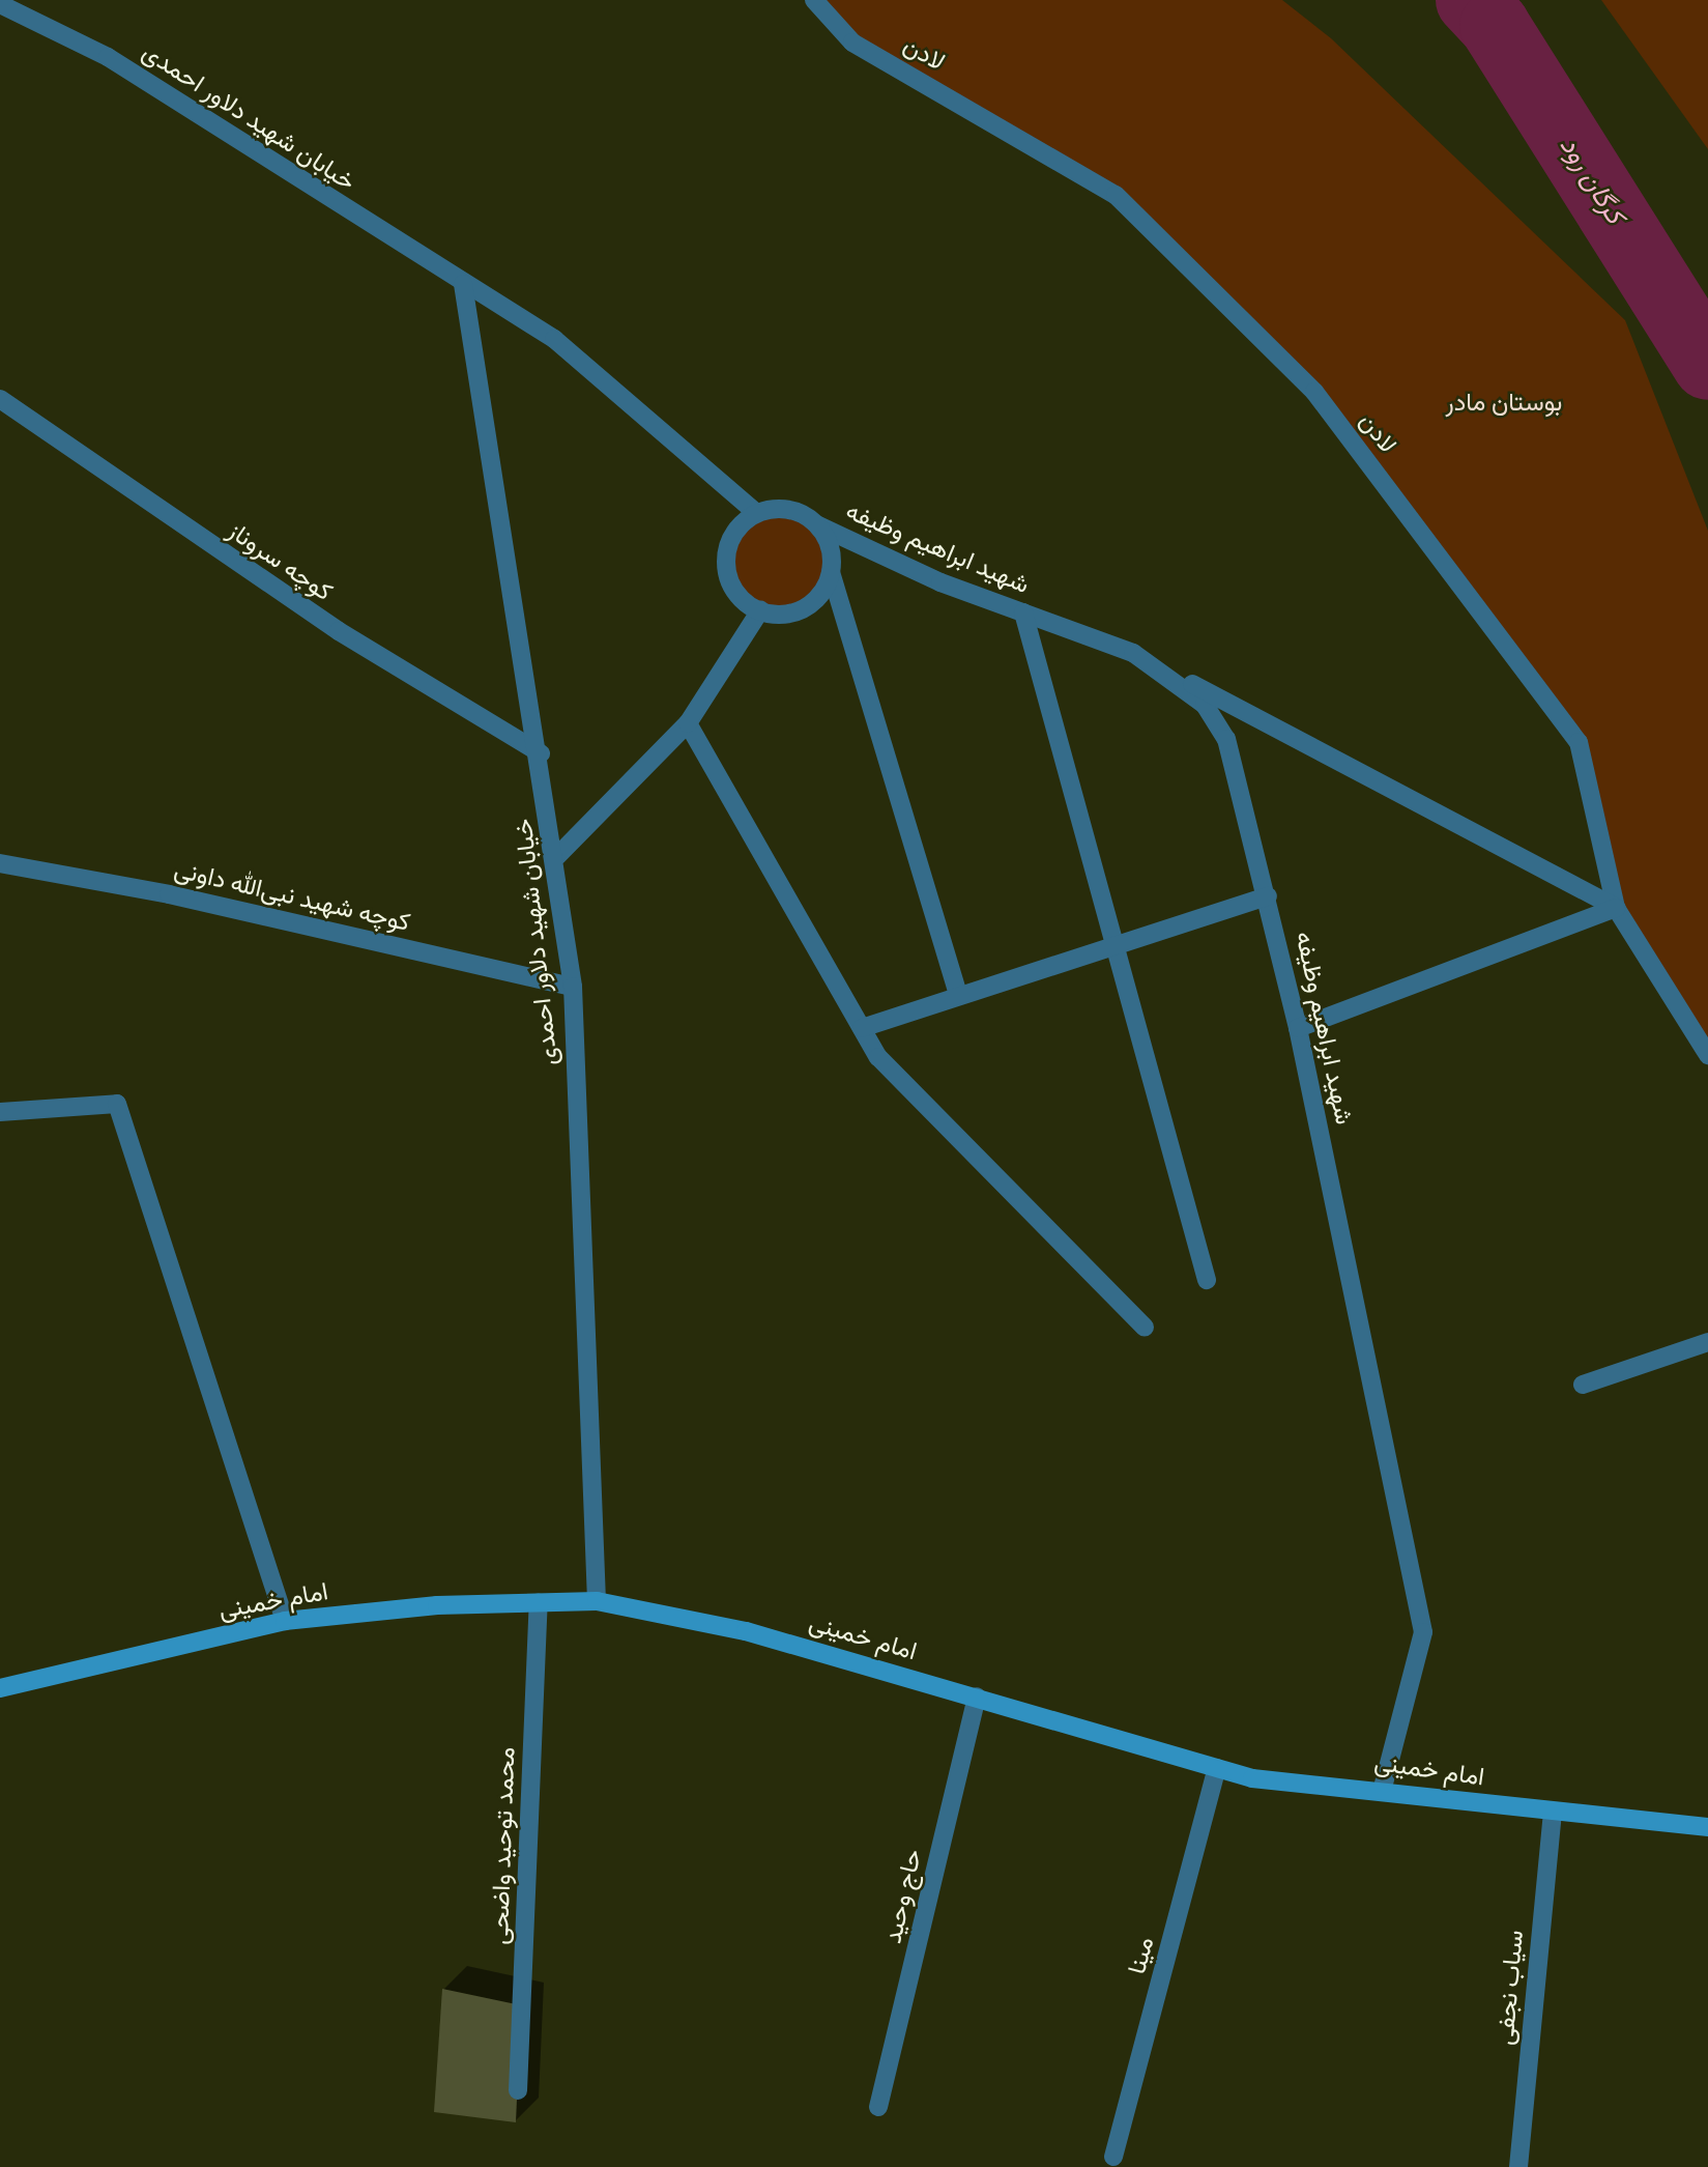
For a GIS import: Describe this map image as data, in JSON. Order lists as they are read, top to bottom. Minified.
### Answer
{"streets":{"main road":["امام خمینی"],"street":["لادن","خیابان شهید دلاور احمدی","شهید ابراهیم وظیفه","کوچه سروناز","کوچه شهید نبی‌الله داونی","محمد توحید واضحی","حاج وحید","مینا","سیاب نجفی"]},"crossings":[["خیابان شهید دلاور احمدی","شهید ابراهیم وظیفه"],["خیابان شهید دلاور احمدی","کوچه سروناز"],["خیابان شهید دلاور احمدی","کوچه شهید نبی‌الله داونی"],["خیابان شهید دلاور احمدی","امام خمینی"],["شهید ابراهیم وظیفه","امام خمینی"],["امام خمینی","محمد توحید واضحی"],["امام خمینی","حاج وحید"],["امام خمینی","مینا"],["امام خمینی","سیاب نجفی"]],"water":["کرگان رود"],"parks":["بوستان مادر"]}
